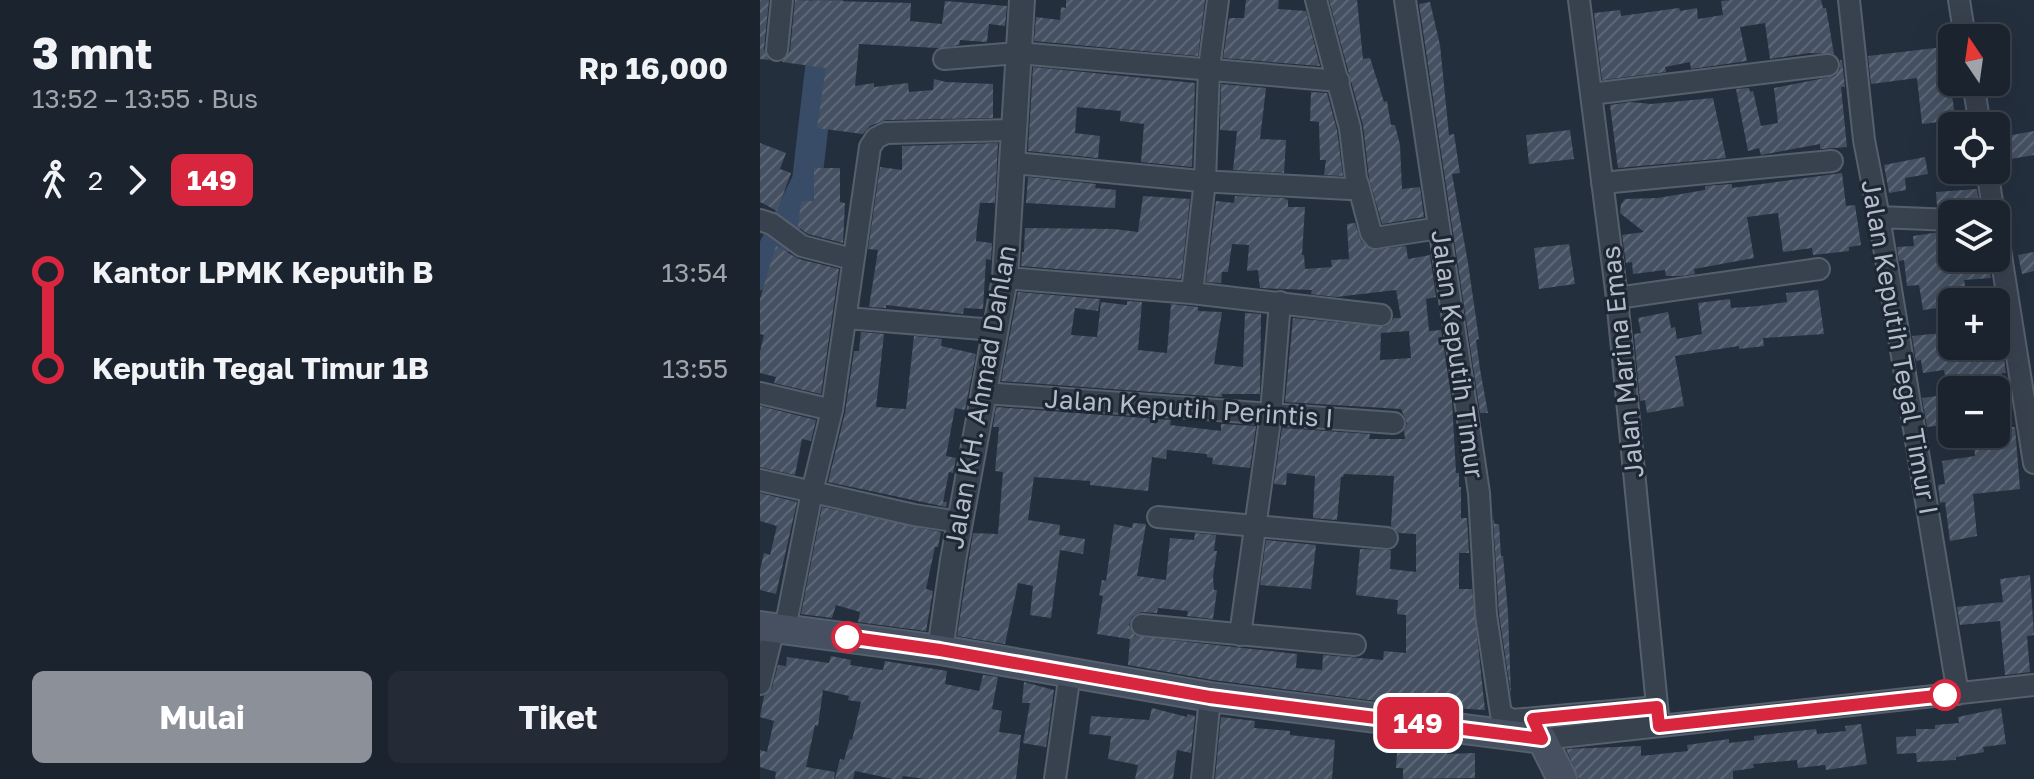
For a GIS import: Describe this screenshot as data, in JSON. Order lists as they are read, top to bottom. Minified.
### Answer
{"streets":{"street":["Jalan Keputih Tegal Timur I","Jalan Keputih Timur","Jalan Marina Emas","Jalan KH. Ahmad Dahlan","Jalan Keputih Perintis I"]},"crossings":[["Jalan KH. Ahmad Dahlan","Jalan Keputih Perintis I"]],"lines":["bus line 149"],"north":"top","page":{"heading":["3 mnt","13:52 – 13:55 · Bus","Rp 16,000"],"on_map":"149","map_buttons":["+","−"],"legs":["2","149"],"list":[{"name":"Kantor LPMK Keputih B","value":"13:54"},{"name":"Keputih Tegal Timur 1B","value":"13:55"}],"buttons":["Mulai","Tiket"]}}
